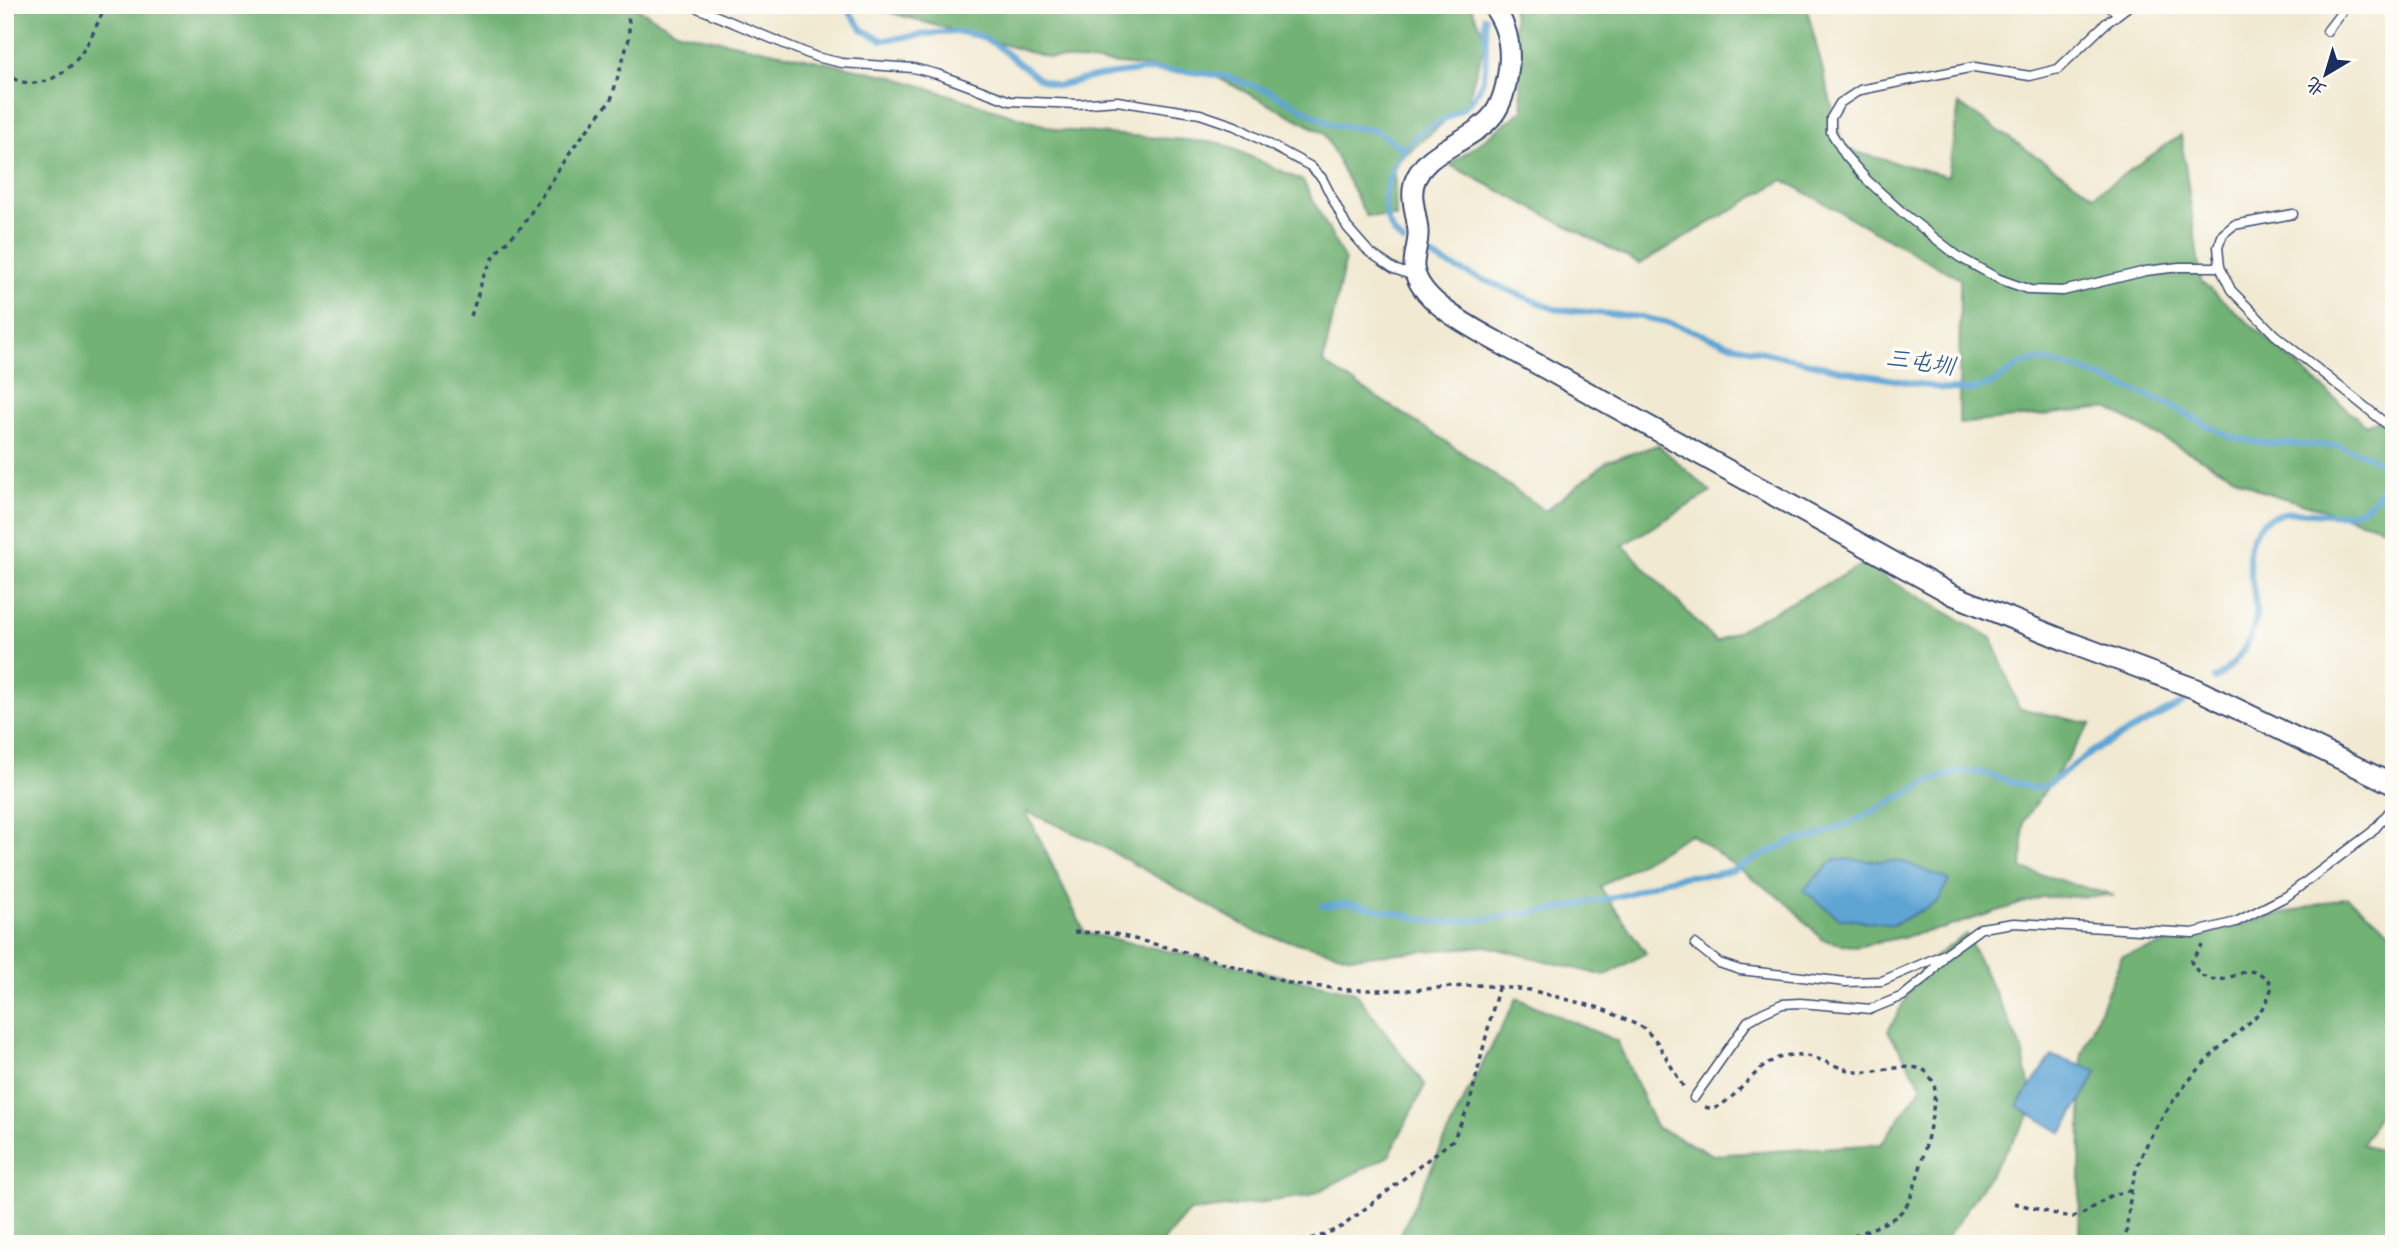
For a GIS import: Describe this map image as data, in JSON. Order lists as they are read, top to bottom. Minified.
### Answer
{"water":["三屯圳"],"north":"bottom left"}
